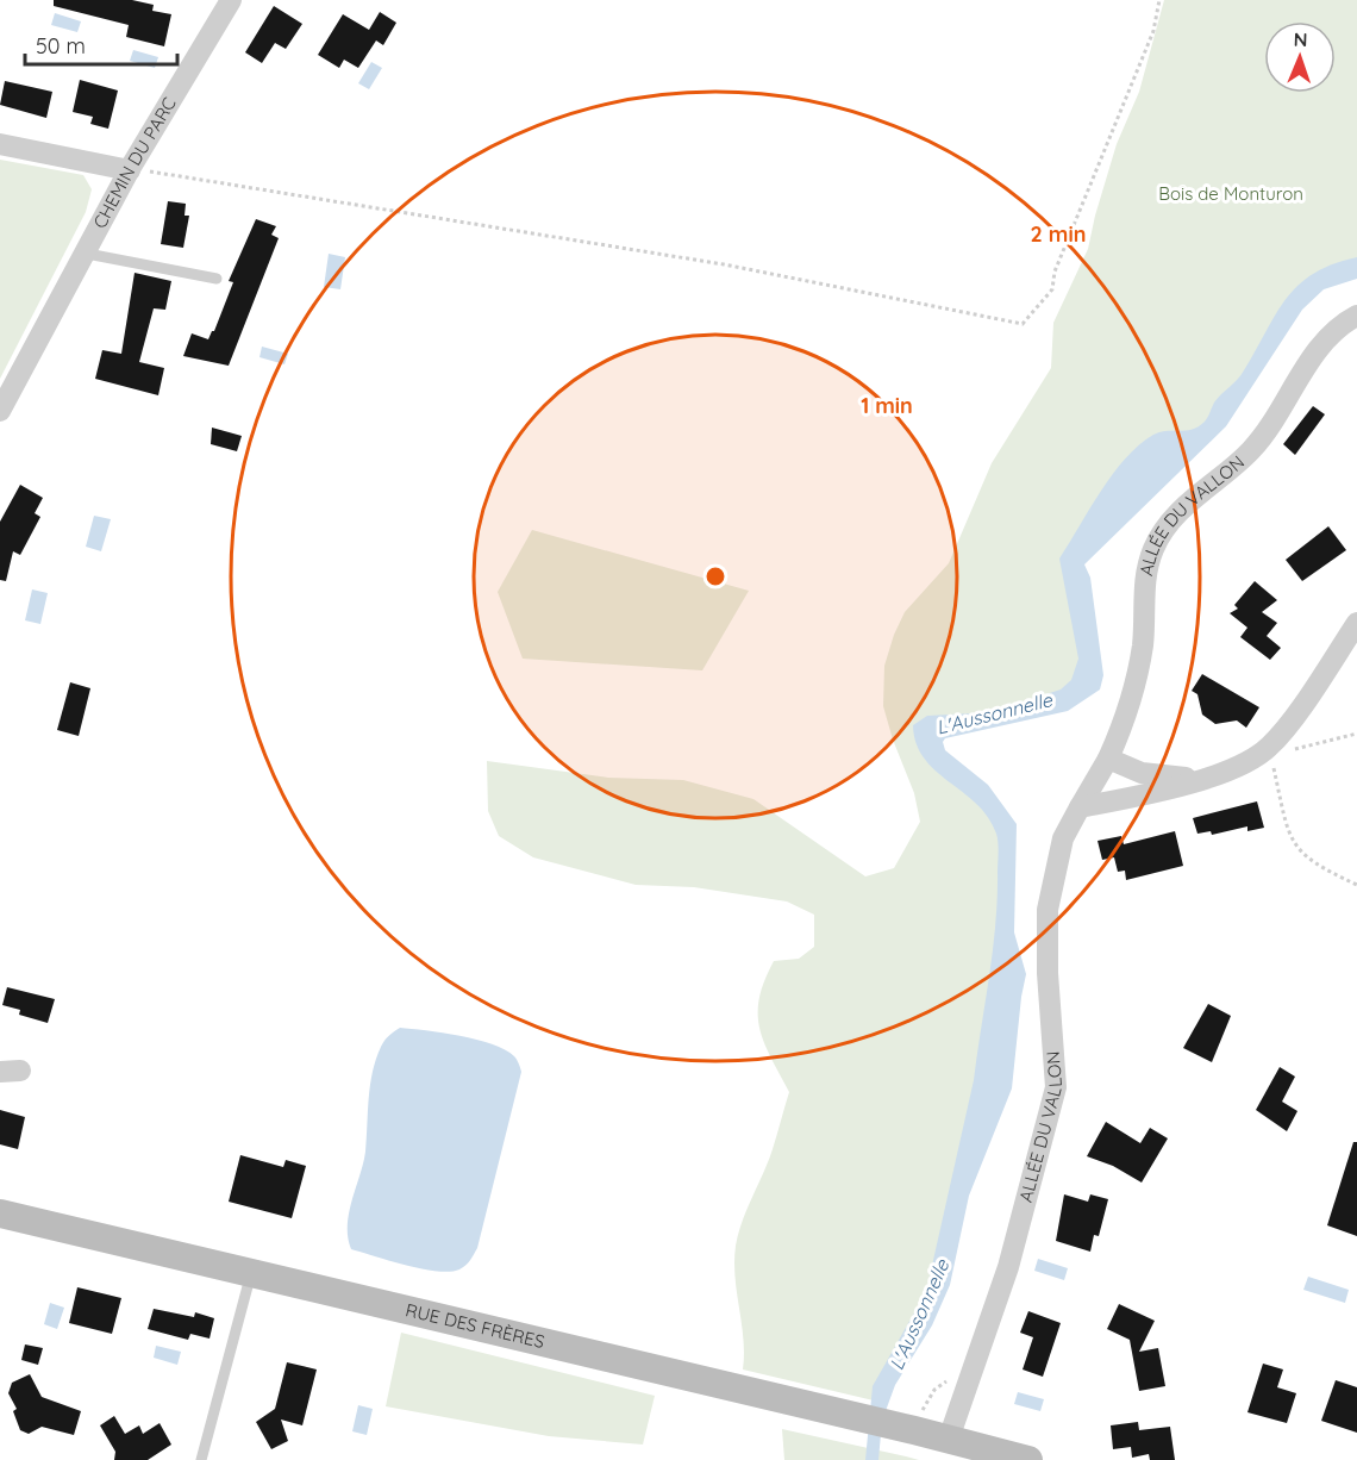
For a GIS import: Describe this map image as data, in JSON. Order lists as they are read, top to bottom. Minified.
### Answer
{"streets":{"main road":["RUE DES FRÈRES"],"street":["CHEMIN DU PARC","ALLÉE DU VALLON"]},"crossings":[["ALLÉE DU VALLON","RUE DES FRÈRES"]],"water":["L'Aussonnelle"],"parks":["Bois de Monturon"],"scale_bar":"50 m","north":"top","rings":["2 min","1 min"]}
